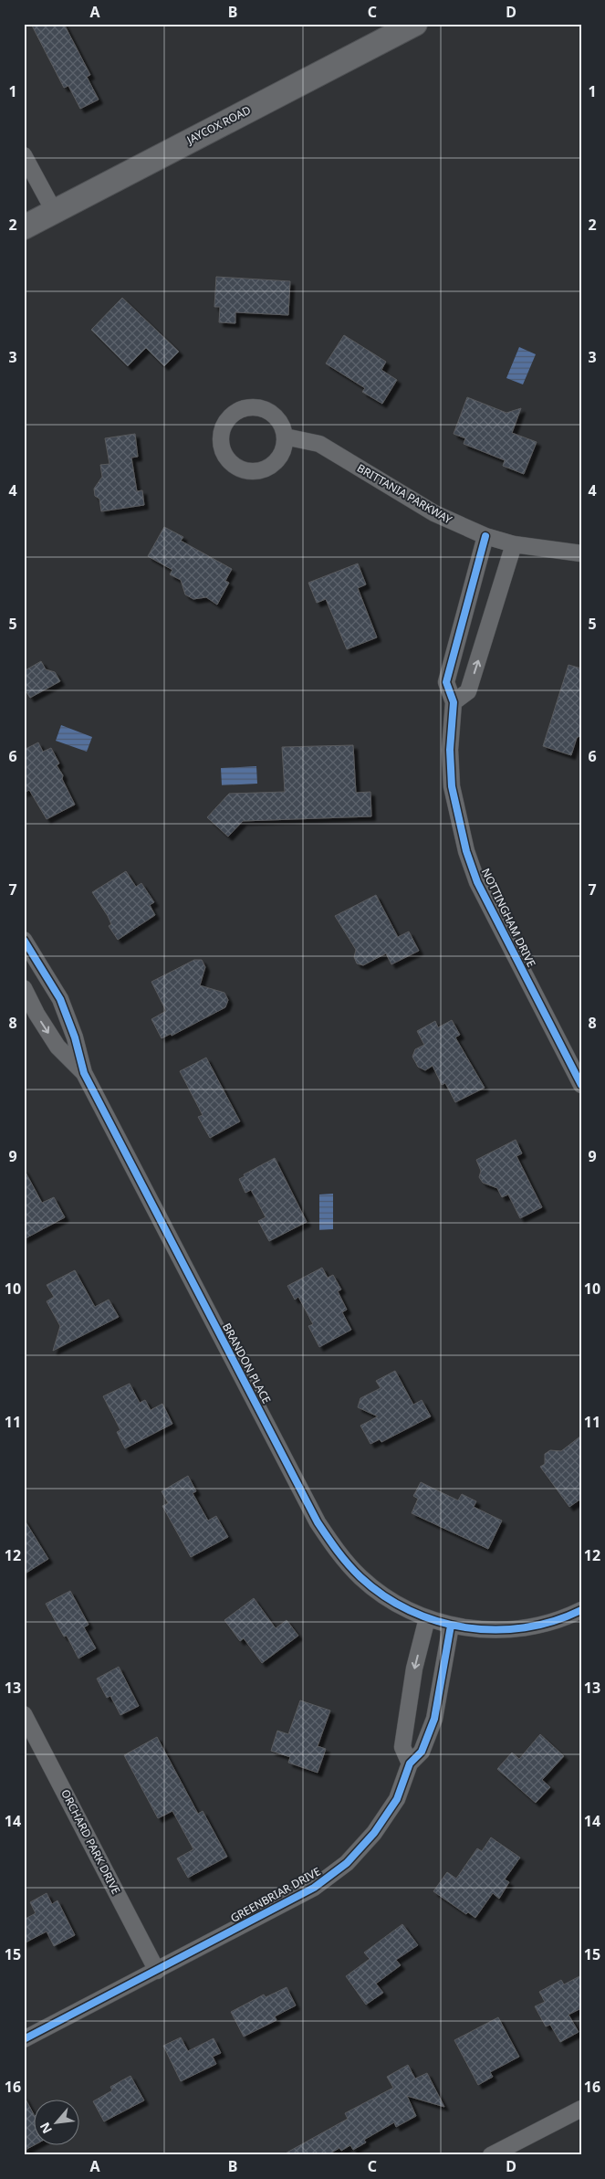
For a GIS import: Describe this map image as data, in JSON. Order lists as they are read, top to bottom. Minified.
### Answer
{"streets":{"street":["JAYCOX ROAD","BRITTANIA PARKWAY","NOTTINGHAM DRIVE","BRANDON PLACE","ORCHARD PARK DRIVE","GREENBRIAR DRIVE"]},"crossings":[["BRITTANIA PARKWAY","NOTTINGHAM DRIVE"],["BRANDON PLACE","GREENBRIAR DRIVE"],["ORCHARD PARK DRIVE","GREENBRIAR DRIVE"]],"north":"bottom left","grid":{"columns":["A","B","C","D"],"rows":["1","2","3","4","5","6","7","8","9","10","11","12","13","14","15","16"]}}
